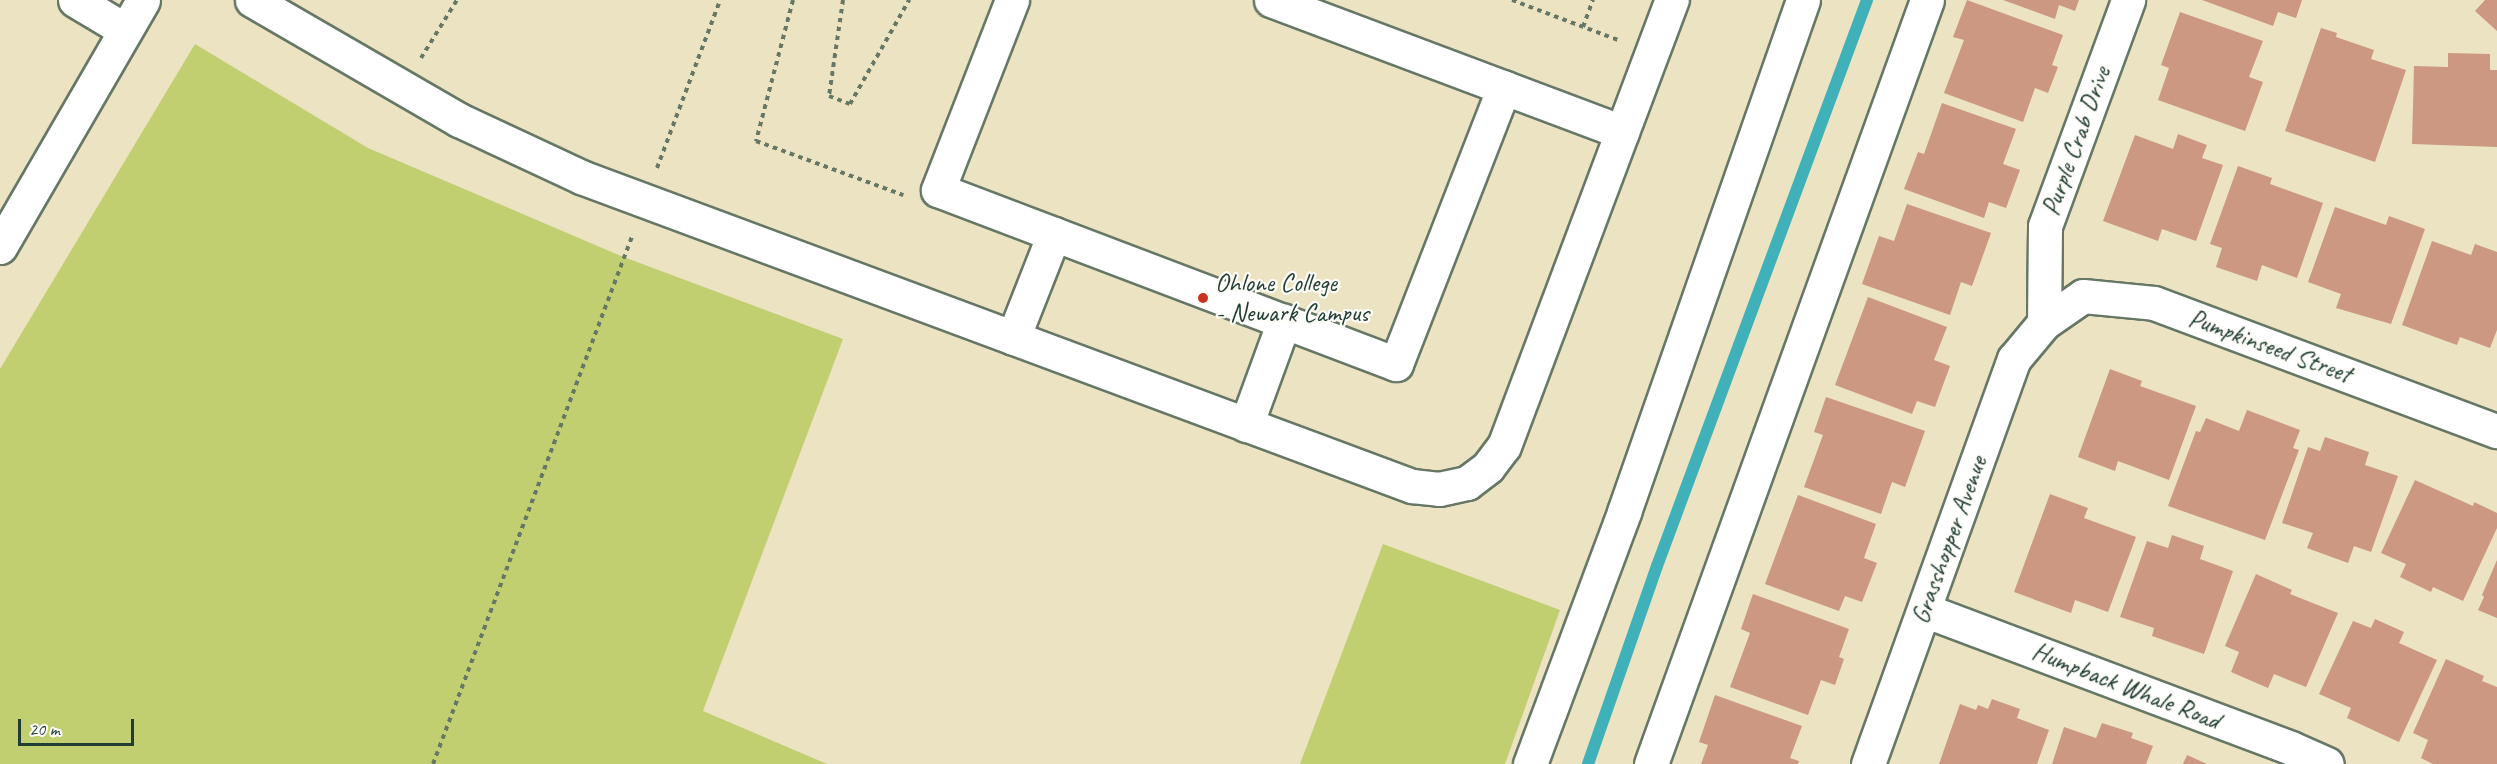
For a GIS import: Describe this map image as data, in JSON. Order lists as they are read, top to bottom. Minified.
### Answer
{"streets":{"street":["Purple Crab Drive","Pumpkinseed Street","Grasshopper Avenue","Humpback Whale Road"]},"crossings":[["Purple Crab Drive","Pumpkinseed Street"],["Purple Crab Drive","Grasshopper Avenue"],["Pumpkinseed Street","Grasshopper Avenue"],["Grasshopper Avenue","Humpback Whale Road"]],"places":["Ohlone College - Newark Campus"],"scale_bar":"20 m"}
